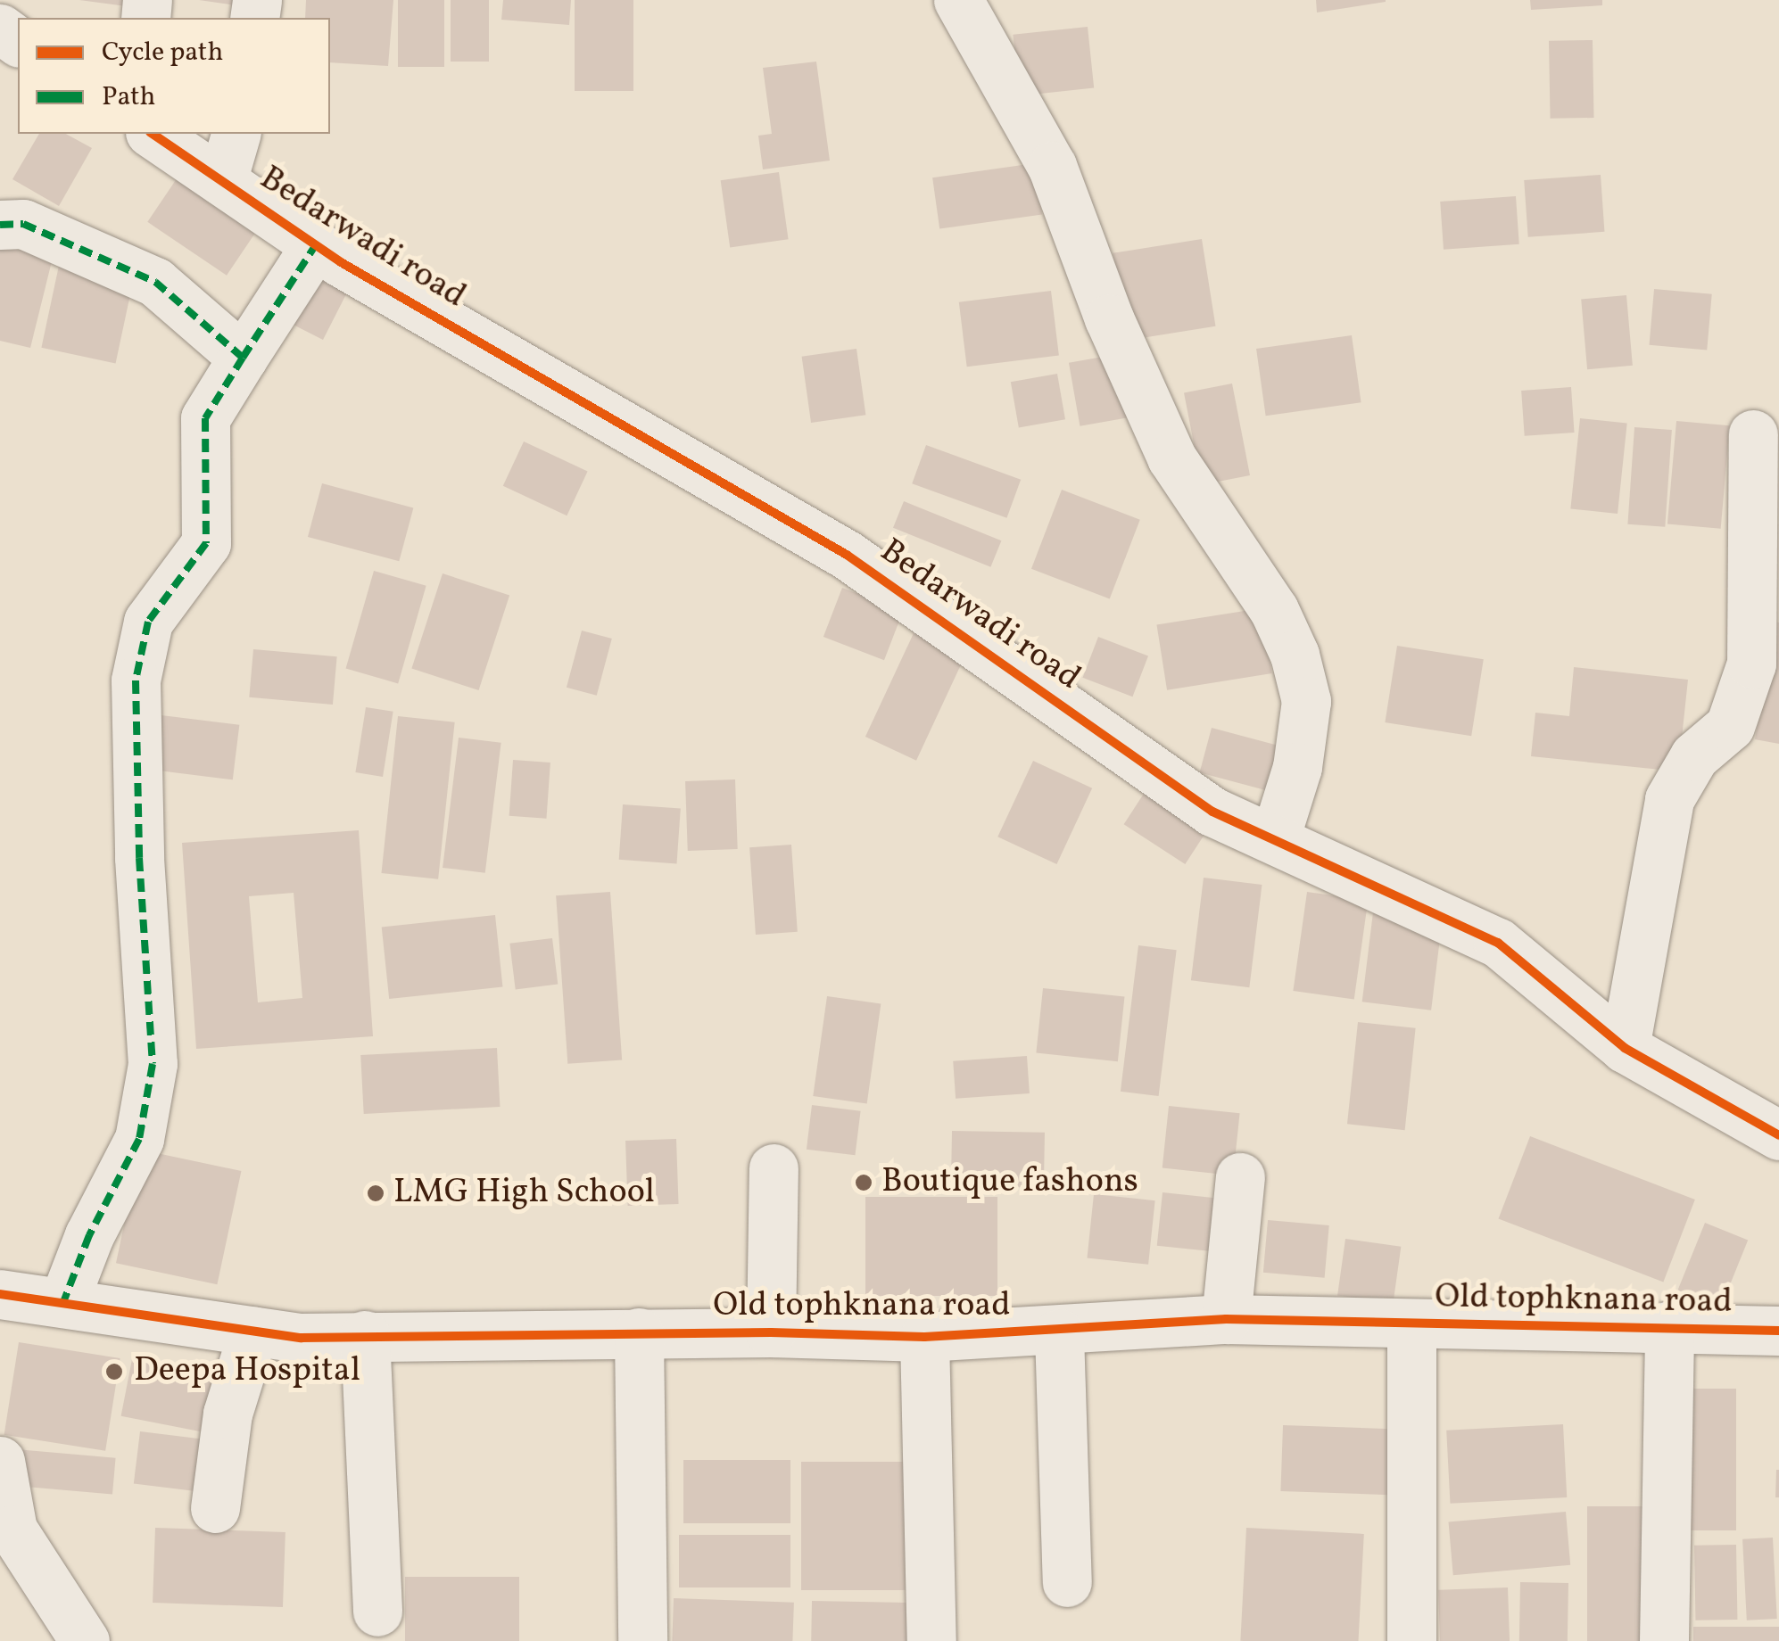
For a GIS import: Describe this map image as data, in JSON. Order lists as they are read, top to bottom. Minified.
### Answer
{"streets":{"street":["Bedarwadi road","Old tophknana road"]},"places":["Boutique fashons","LMG High School","Deepa Hospital"],"legend":["Cycle path","Path"]}
